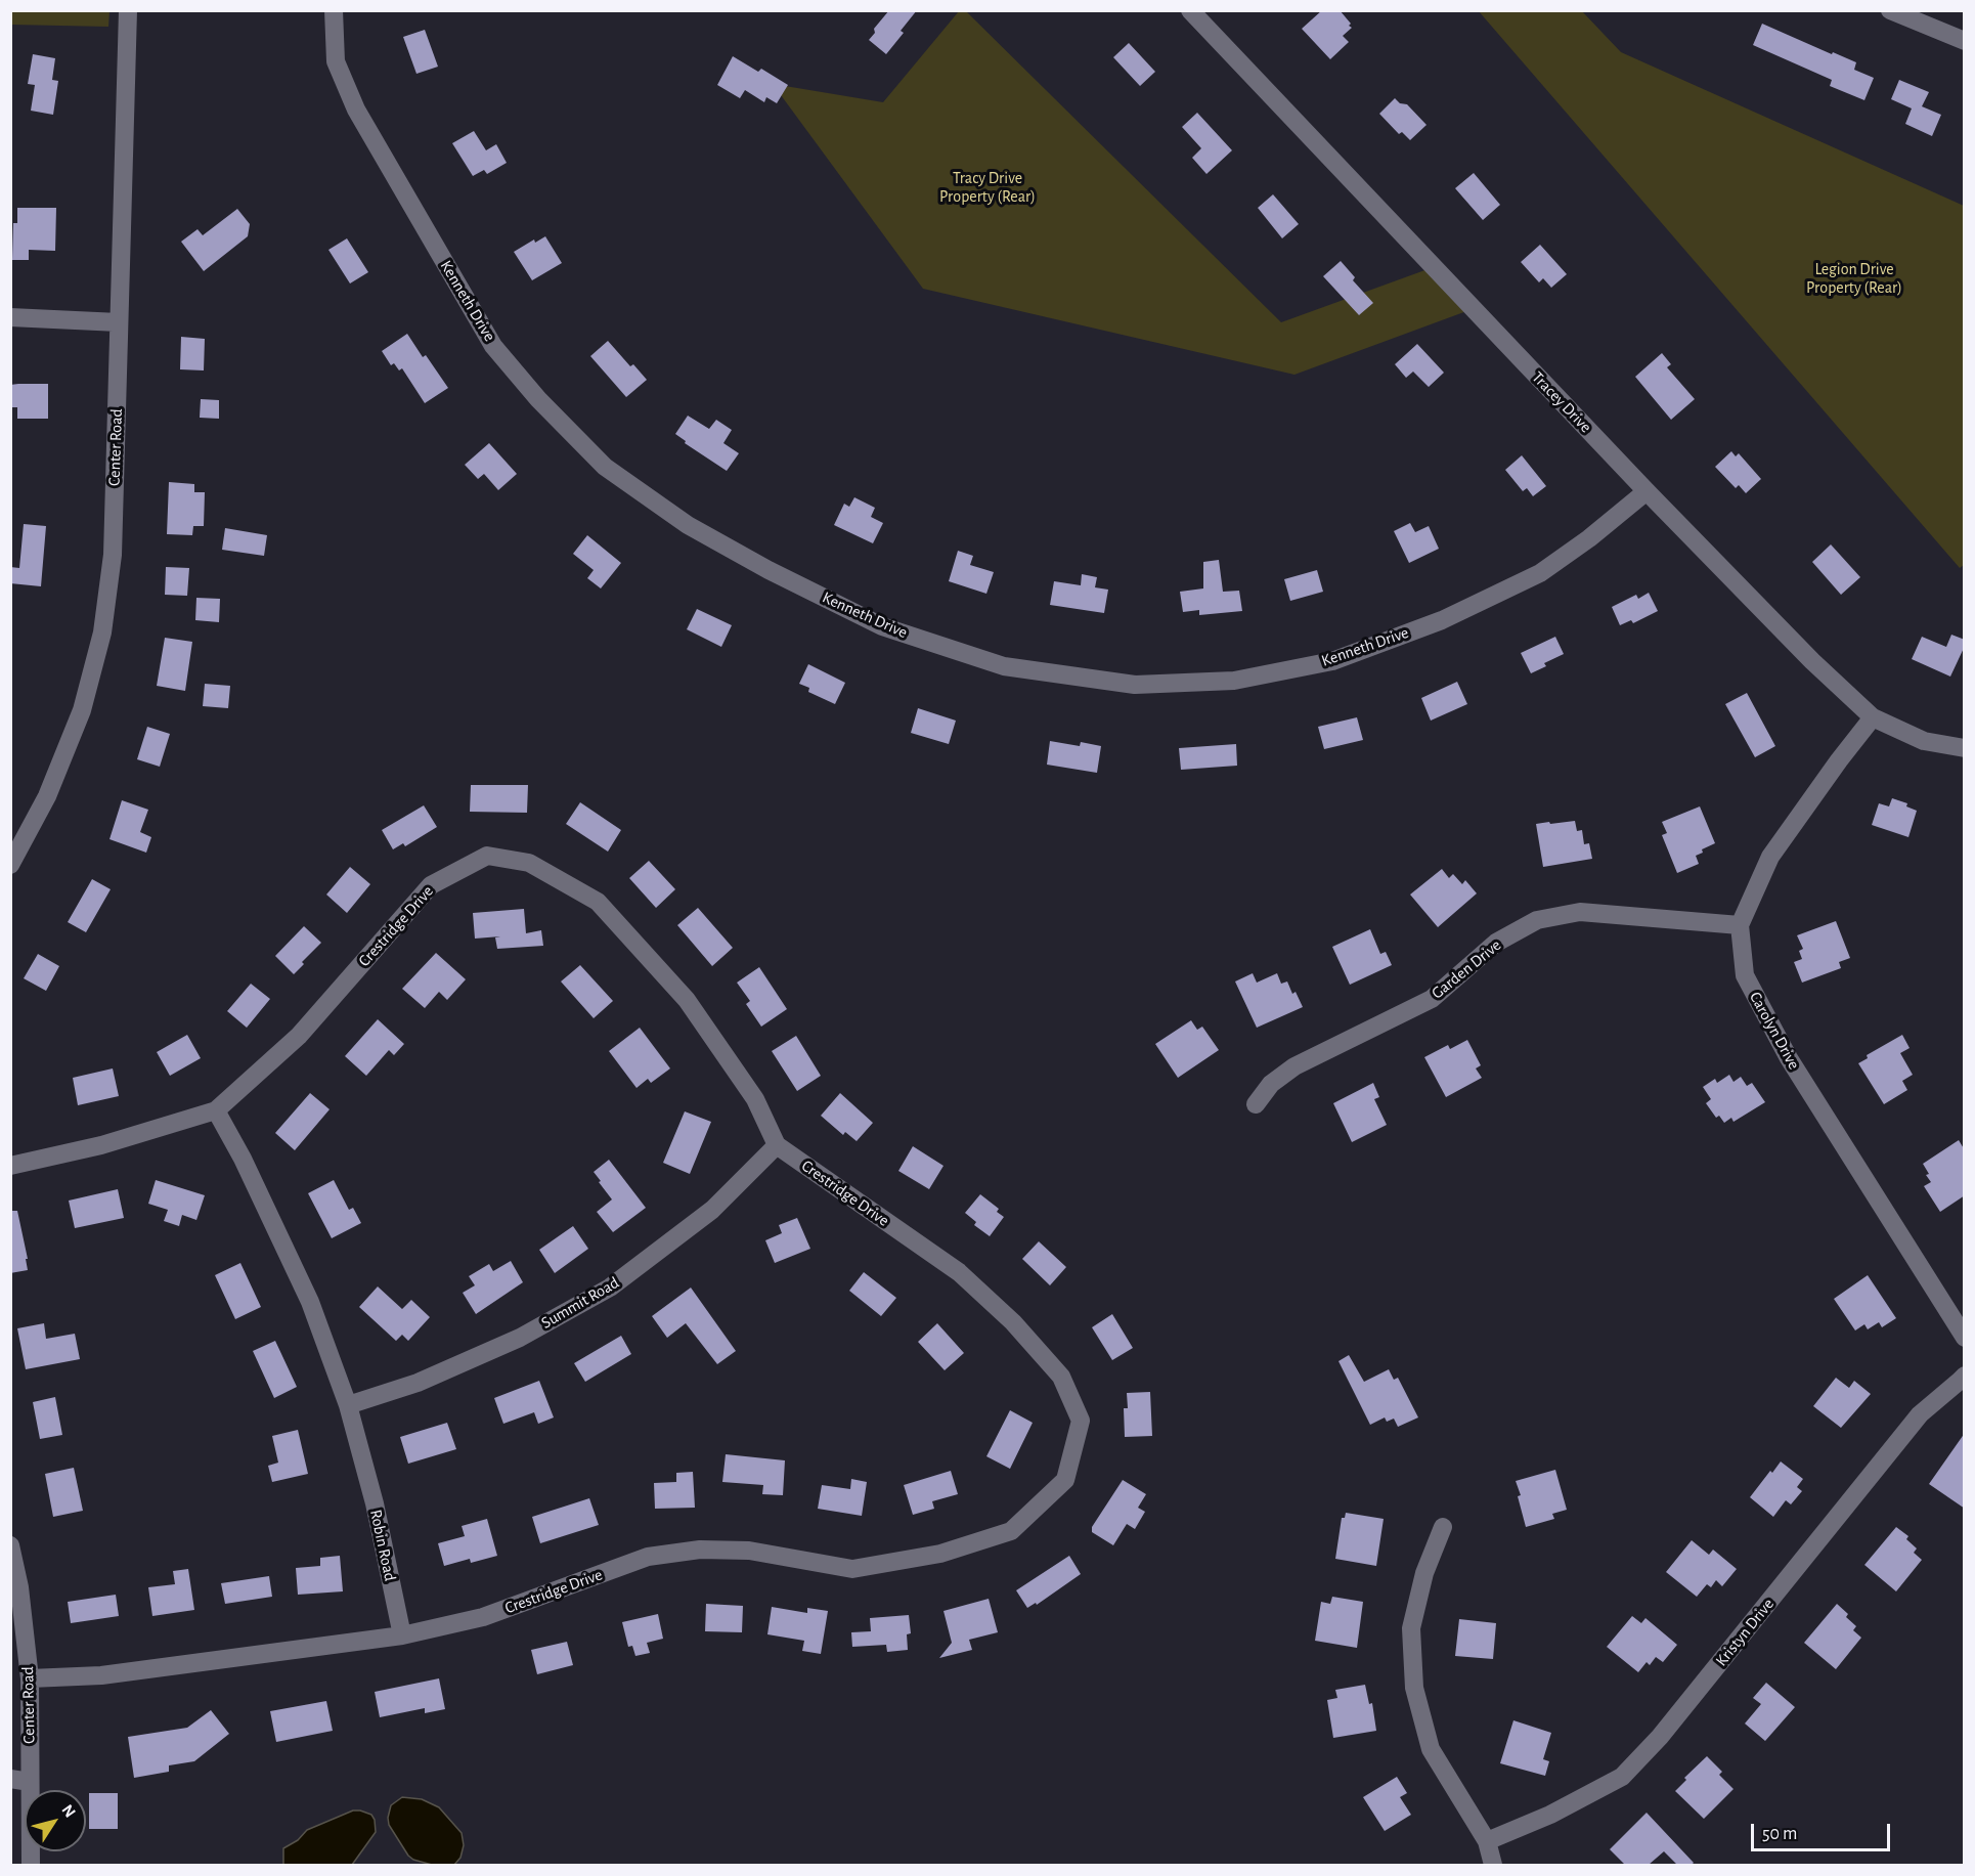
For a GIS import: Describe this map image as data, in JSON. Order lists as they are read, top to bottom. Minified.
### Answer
{"streets":{"street":["Kenneth Drive","Tracey Drive","Center Road","Crestridge Drive","Garden Drive","Carolyn Drive","Summit Road","Robin Road","Kristyn Drive"]},"crossings":[["Kenneth Drive","Tracey Drive"],["Crestridge Drive","Summit Road"],["Crestridge Drive","Robin Road"],["Garden Drive","Carolyn Drive"],["Summit Road","Robin Road"]],"parks":["Tracy Drive Property (Rear)","Legion Drive Property (Rear)"],"scale_bar":"50 m","north":"top right"}
